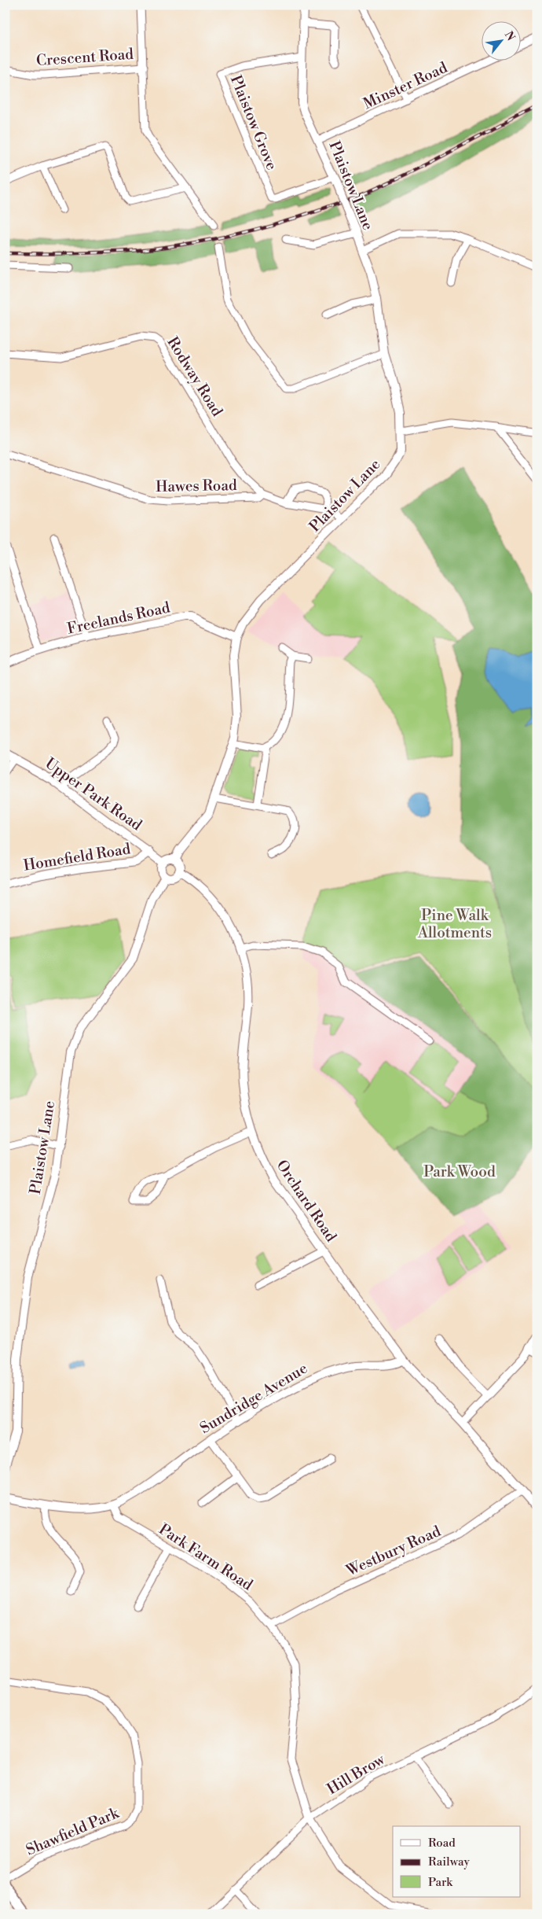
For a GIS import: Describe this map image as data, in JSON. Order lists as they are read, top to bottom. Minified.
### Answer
{"streets":{"street":["Crescent Road","Minster Road","Plaistow Grove","Plaistow Lane","Rodway Road","Hawes Road","Freelands Road","Upper Park Road","Homefield Road","Orchard Road","Sundridge Avenue","Westbury Road","Park Farm Road","Hill Brow","Shawfield Park"]},"crossings":[["Minster Road","Plaistow Lane"],["Plaistow Grove","Plaistow Lane"],["Plaistow Lane","Freelands Road"],["Plaistow Lane","Upper Park Road"],["Plaistow Lane","Orchard Road"],["Rodway Road","Hawes Road"],["Upper Park Road","Homefield Road"],["Upper Park Road","Orchard Road"],["Orchard Road","Sundridge Avenue"],["Sundridge Avenue","Park Farm Road"],["Westbury Road","Park Farm Road"],["Park Farm Road","Hill Brow"]],"parks":["Pine Walk Allotments","Park Wood"],"legend":["Road","Railway","Park"],"north":"top right"}
